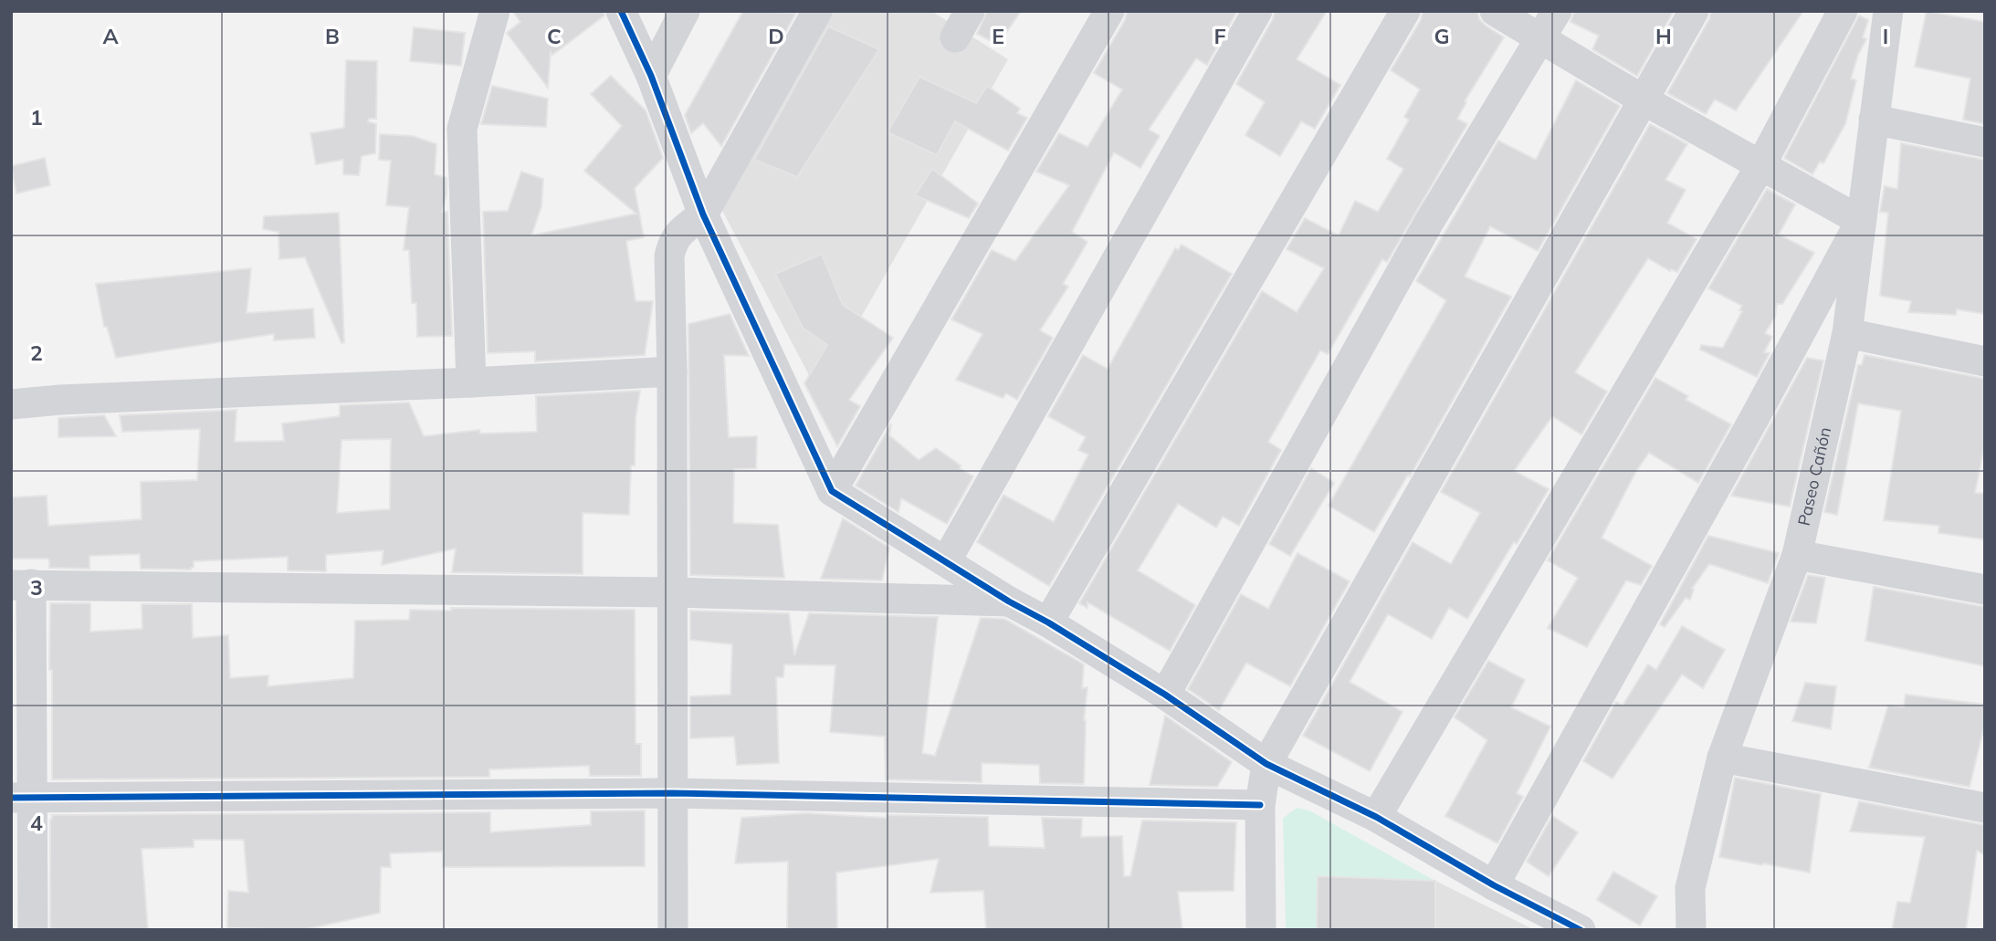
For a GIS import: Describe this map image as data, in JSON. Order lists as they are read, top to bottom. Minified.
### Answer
{"streets":{"street":["Paseo Cañón"]},"grid":{"columns":["A","B","C","D","E","F","G","H","I"],"rows":["1","2","3","4"]}}
